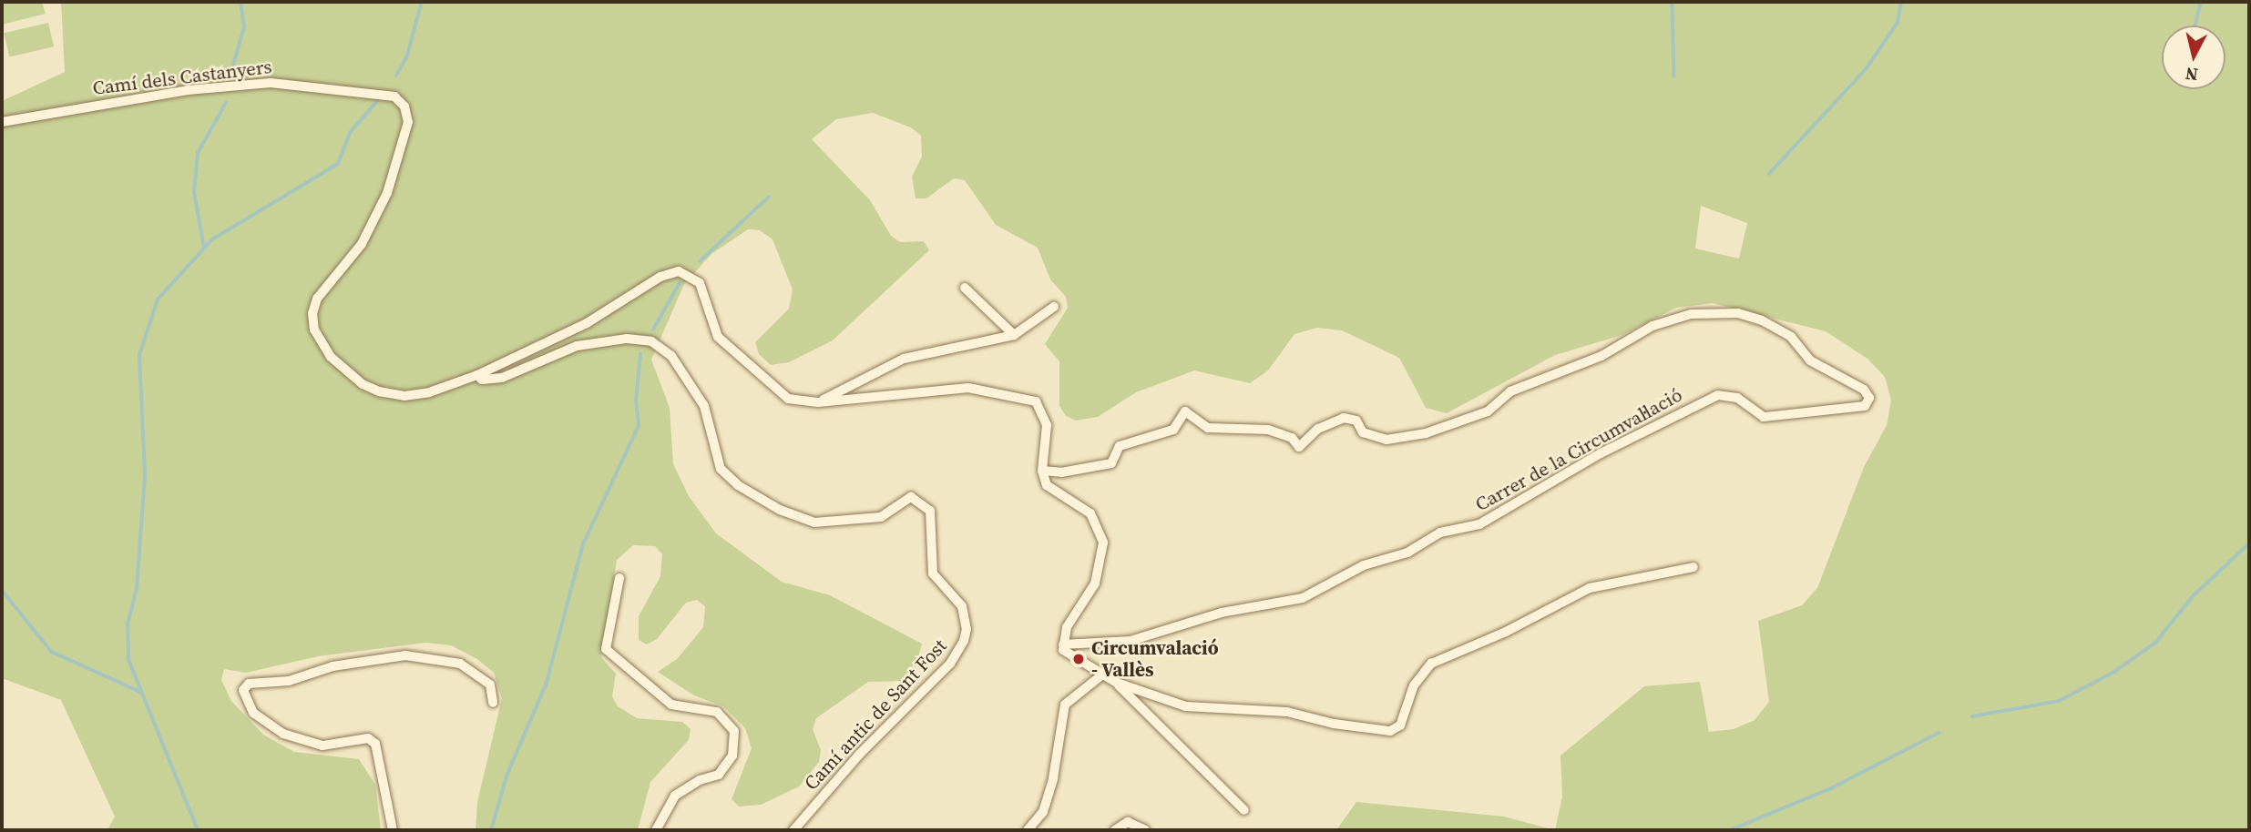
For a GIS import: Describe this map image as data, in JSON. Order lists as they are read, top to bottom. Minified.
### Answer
{"streets":{"street":["Camí dels Castanyers","Carrer de la Circumval·lació","Camí antic de Sant Fost"]},"crossings":[["Camí dels Castanyers","Camí antic de Sant Fost"]],"places":["Circumvalació - Vallès"],"north":"bottom"}
